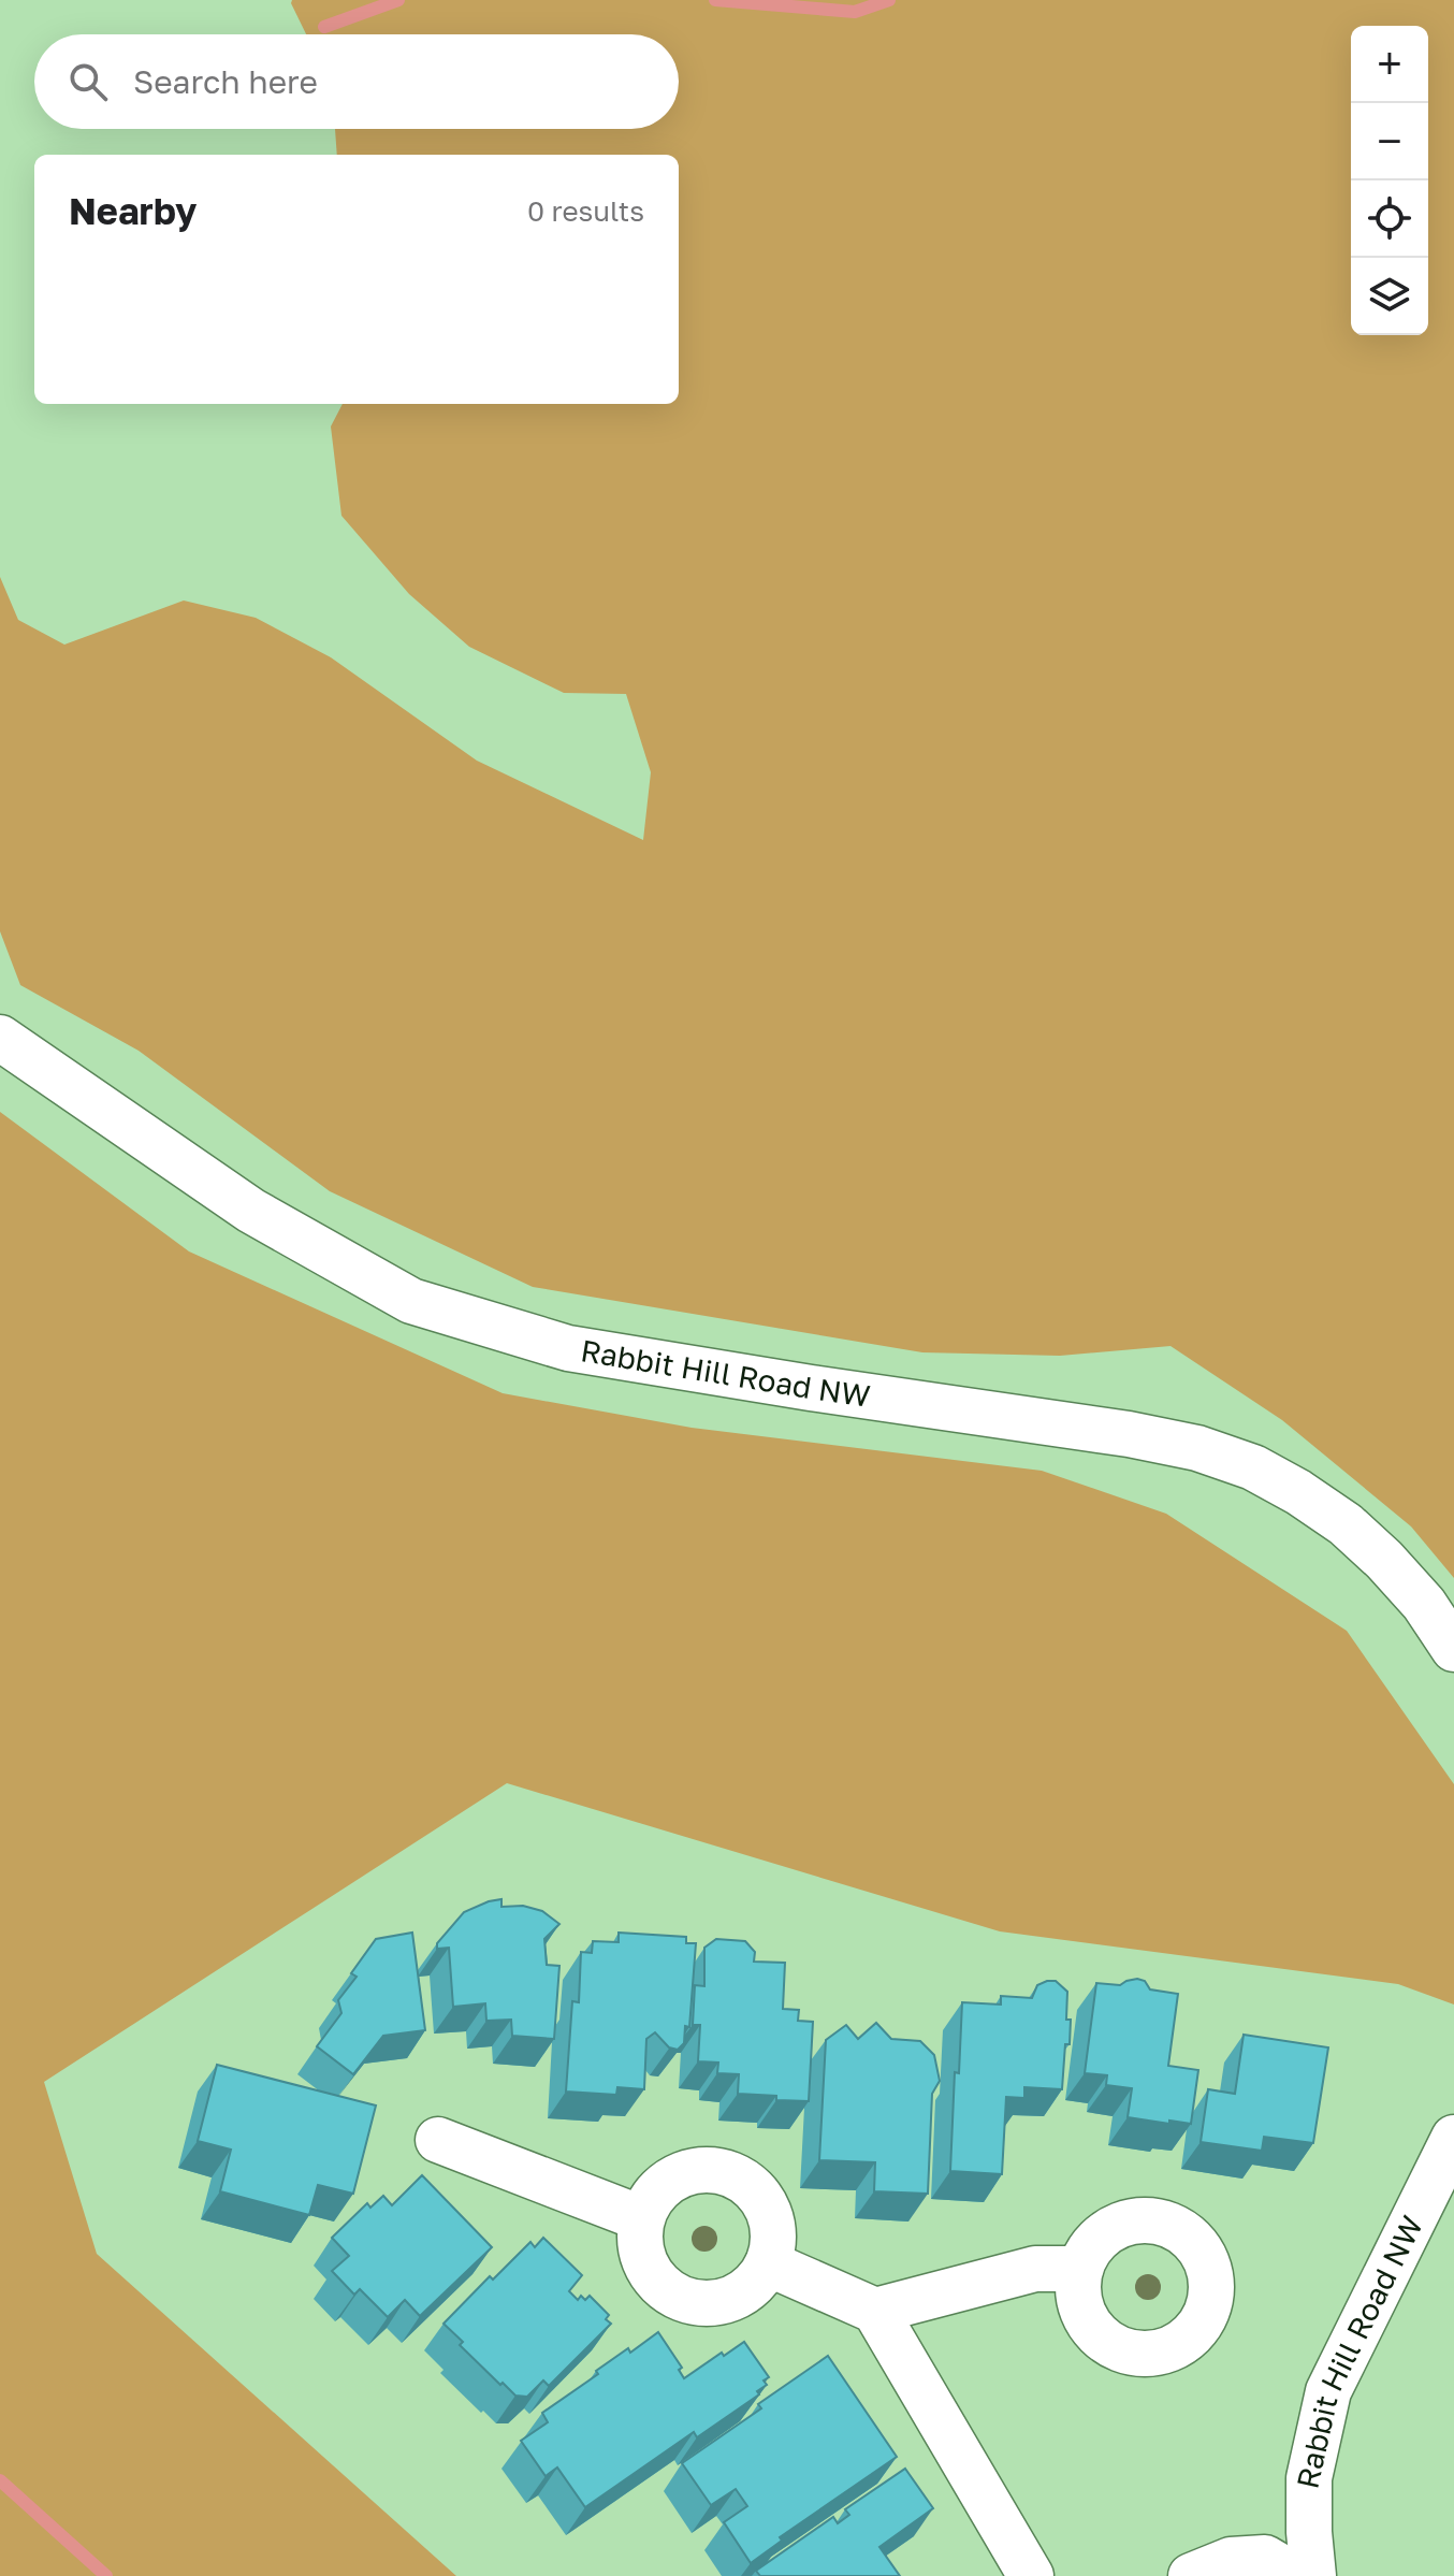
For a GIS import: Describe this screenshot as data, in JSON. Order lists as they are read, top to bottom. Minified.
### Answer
{"streets":{"street":["Rabbit Hill Road NW"]},"page":{"map_buttons":["+","−"],"search":"Search here","heading":["Nearby","0 results"]}}
